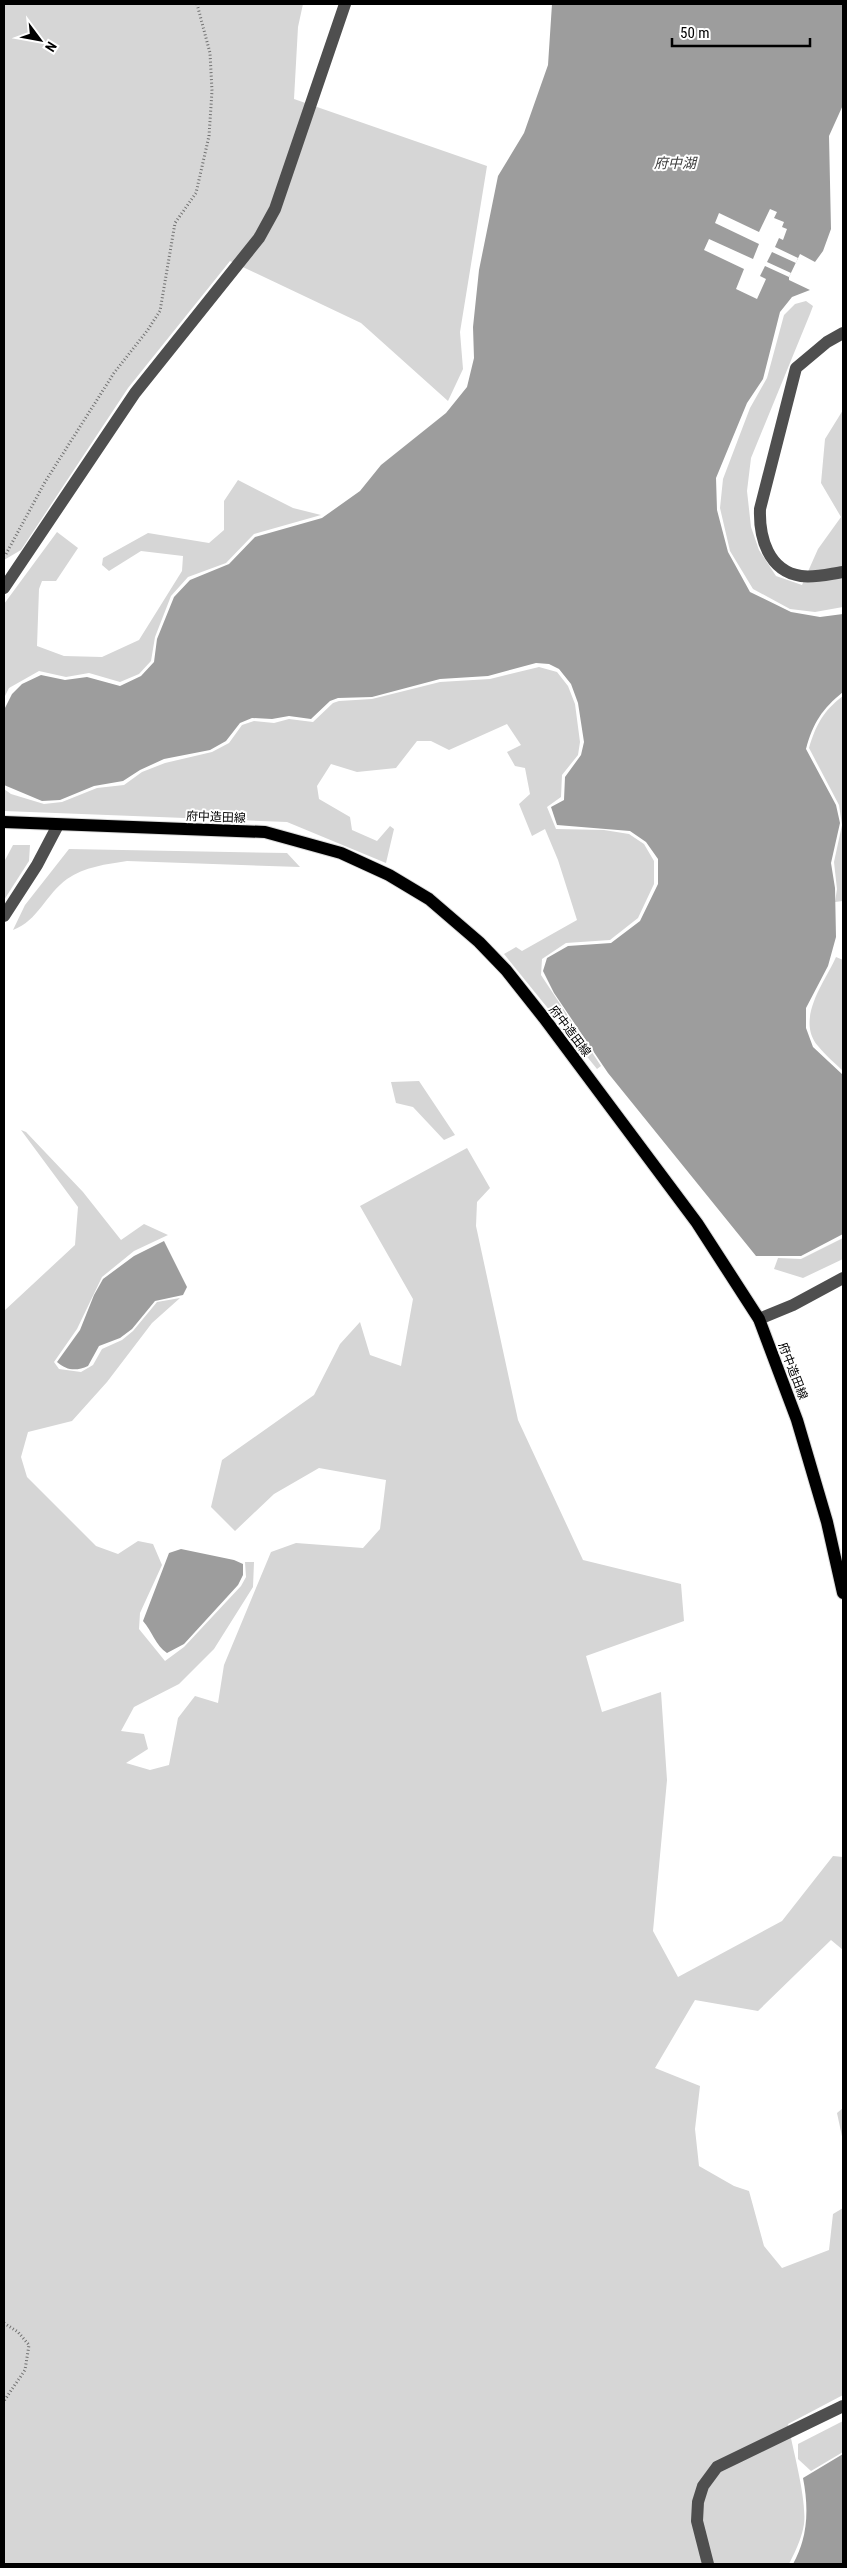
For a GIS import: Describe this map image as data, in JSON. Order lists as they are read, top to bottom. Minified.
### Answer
{"streets":{"main road":["府中造田線"]},"water":["府中湖"],"scale_bar":"50 m","north":"bottom right"}
